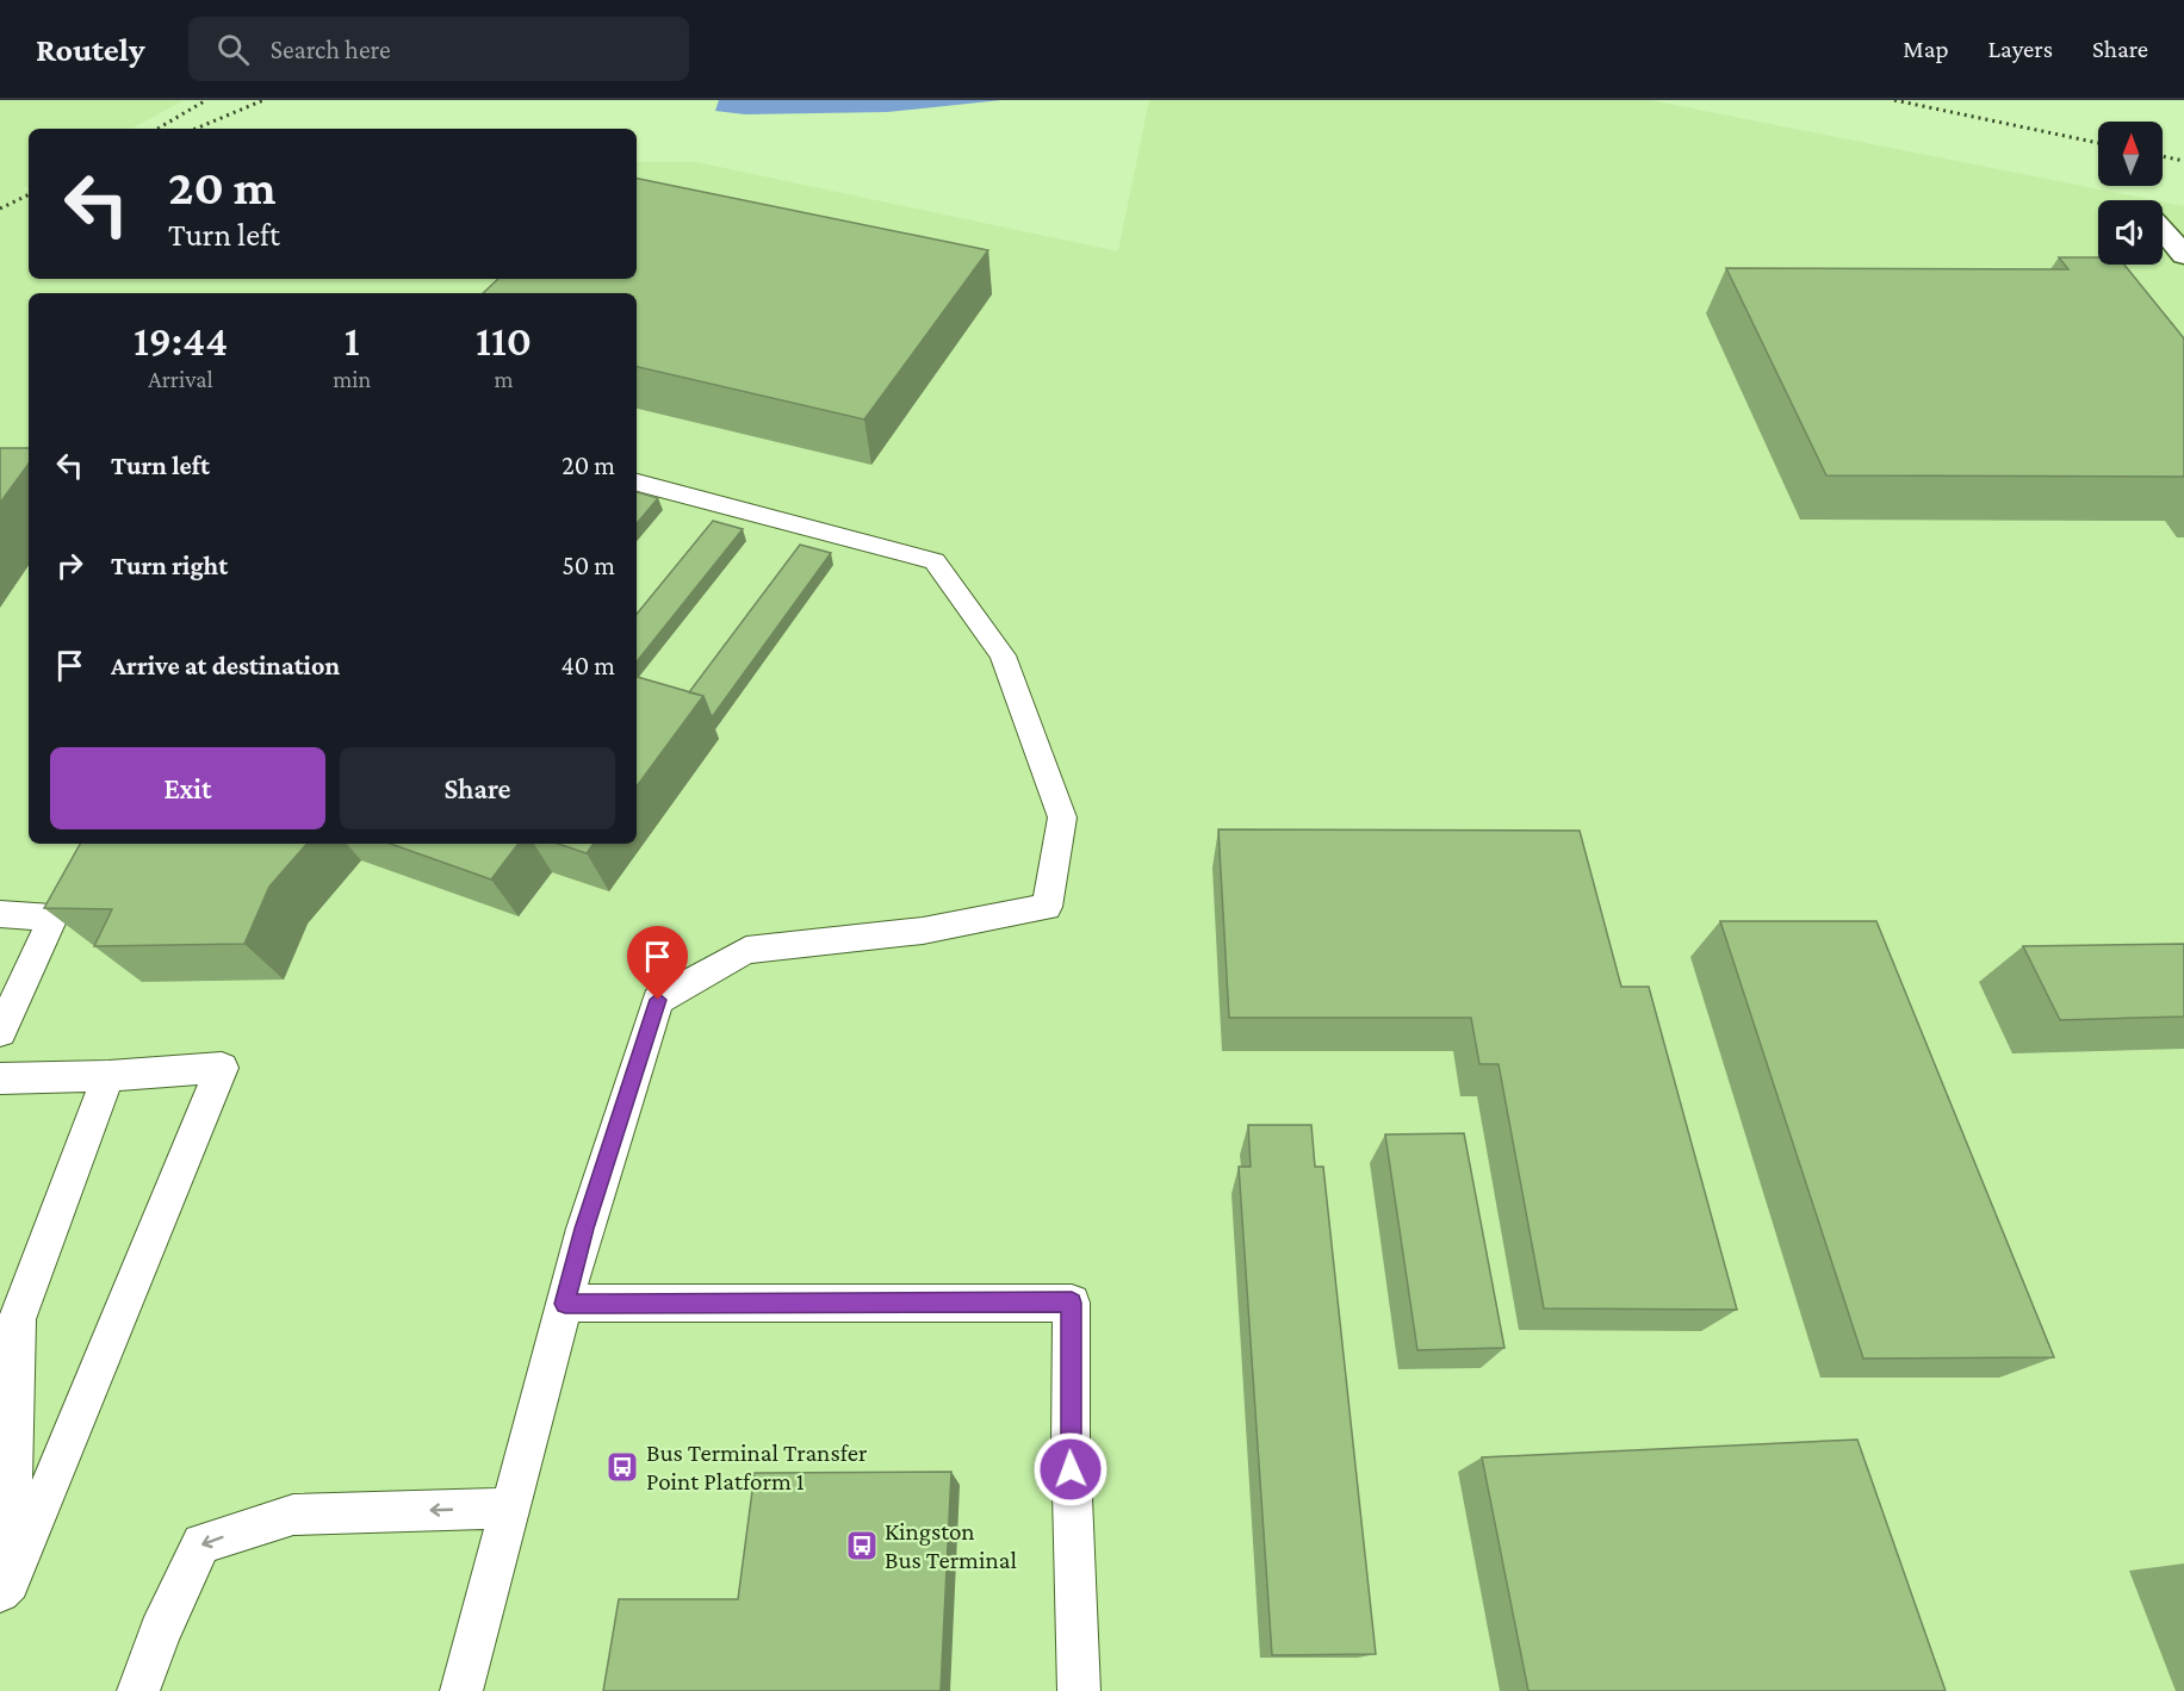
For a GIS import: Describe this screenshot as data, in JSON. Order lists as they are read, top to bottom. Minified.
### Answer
{"places":{"bus stop":["Bus Terminal Transfer Point Platform 1","Kingston Bus Terminal"]},"north":"top","page":{"header":"Routely","search":"Search here","nav":["Map","Layers","Share"],"turn":["20 m","Turn left"],"eta":["19:44","Arrival","1","min","110","m"],"list":[{"name":"Turn left","value":"20 m"},{"name":"Turn right","value":"50 m"},{"name":"Arrive at destination","value":"40 m"}],"buttons":["Exit","Share"]}}
